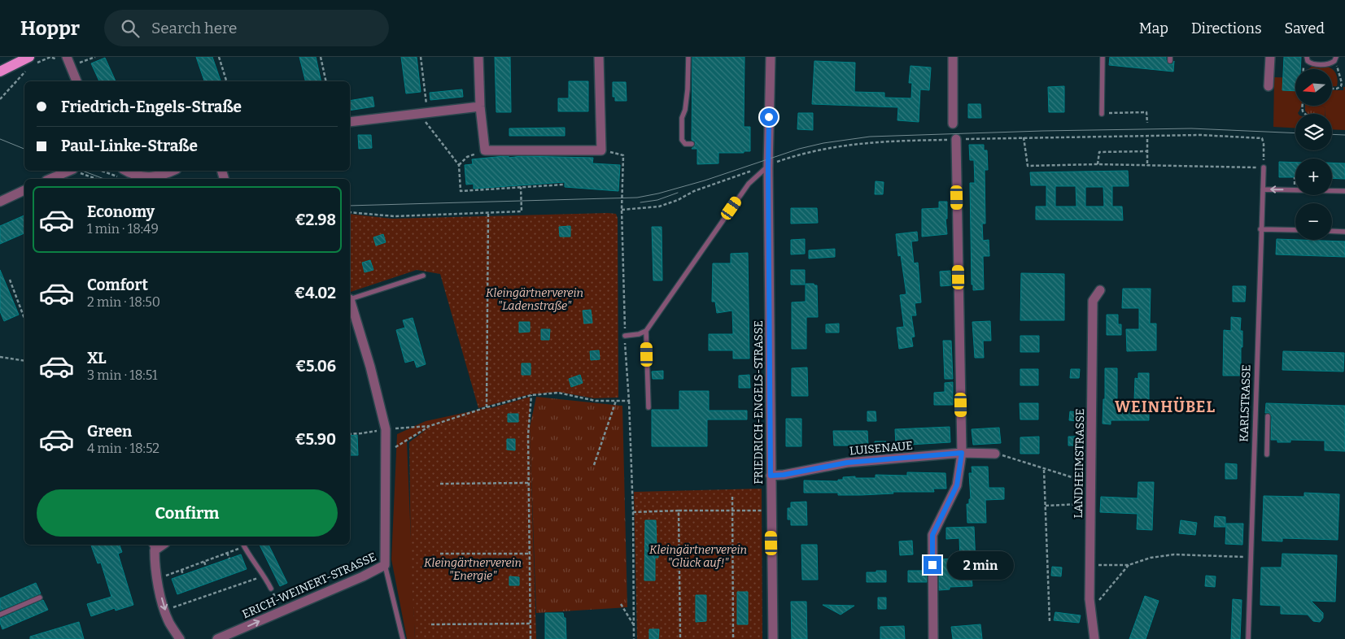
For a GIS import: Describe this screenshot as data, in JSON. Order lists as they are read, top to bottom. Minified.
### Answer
{"streets":{"street":["FRIEDRICH-ENGELS-STRASSE","LUISENAUE","LANDHEIMSTRASSE","ERICH-WEINERT-STRASSE"],"lane":["KARLSTRASSE"]},"crossings":[["FRIEDRICH-ENGELS-STRASSE","LUISENAUE"]],"districts":["WEINHÜBEL"],"parks":["Kleingärtnerverein \"Ladenstraße\"","Kleingärtnerverein \"Glück auf!\"","Kleingärtnerverein \"Energie\""],"north":"left","page":{"header":"Hoppr","search":"Search here","nav":["Map","Directions","Saved"],"map_buttons":["+","−"],"banner":["Friedrich-Engels-Straße","Paul-Linke-Straße"],"list":[{"name":"Economy","note":"1 min · 18:49","value":"€2.98"},{"name":"Comfort","note":"2 min · 18:50","value":"€4.02"},{"name":"XL","note":"3 min · 18:51","value":"€5.06"},{"name":"Green","note":"4 min · 18:52","value":"€5.90"}],"buttons":"Confirm","bubble":"2 min"}}
